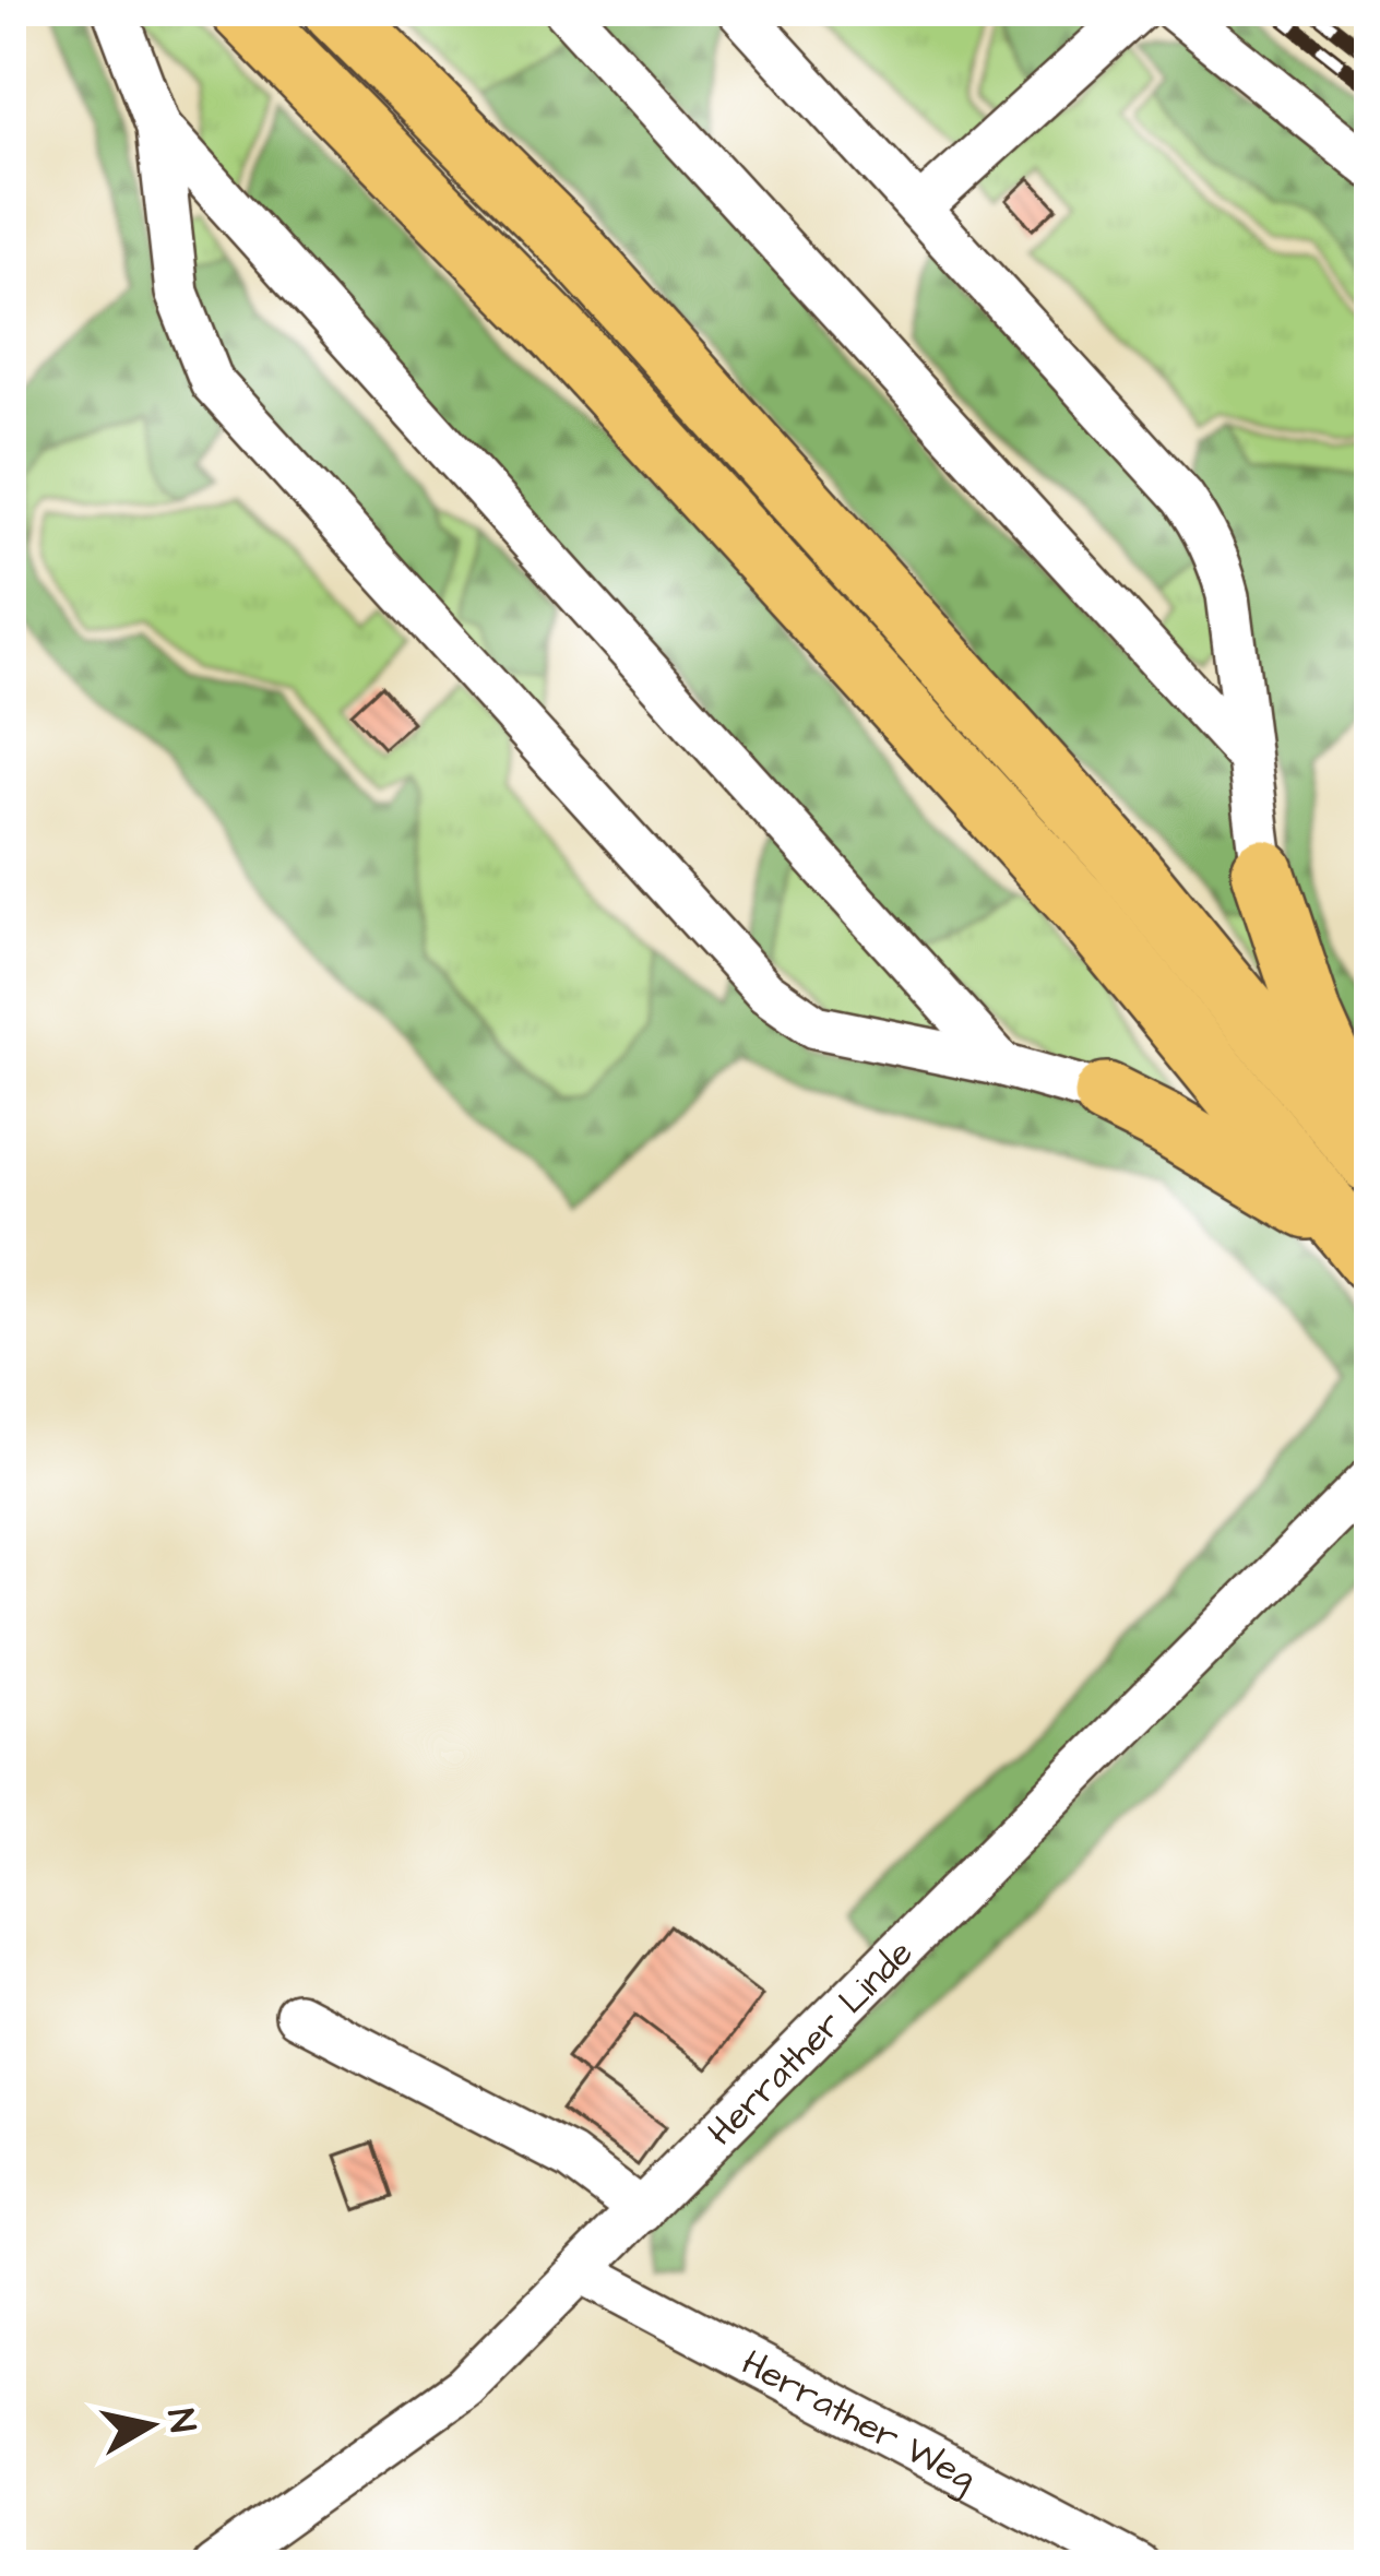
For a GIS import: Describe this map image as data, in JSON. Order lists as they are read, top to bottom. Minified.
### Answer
{"streets":{"street":["Herrather Linde","Herrather Weg"]},"crossings":[["Herrather Linde","Herrather Weg"]],"north":"right"}
